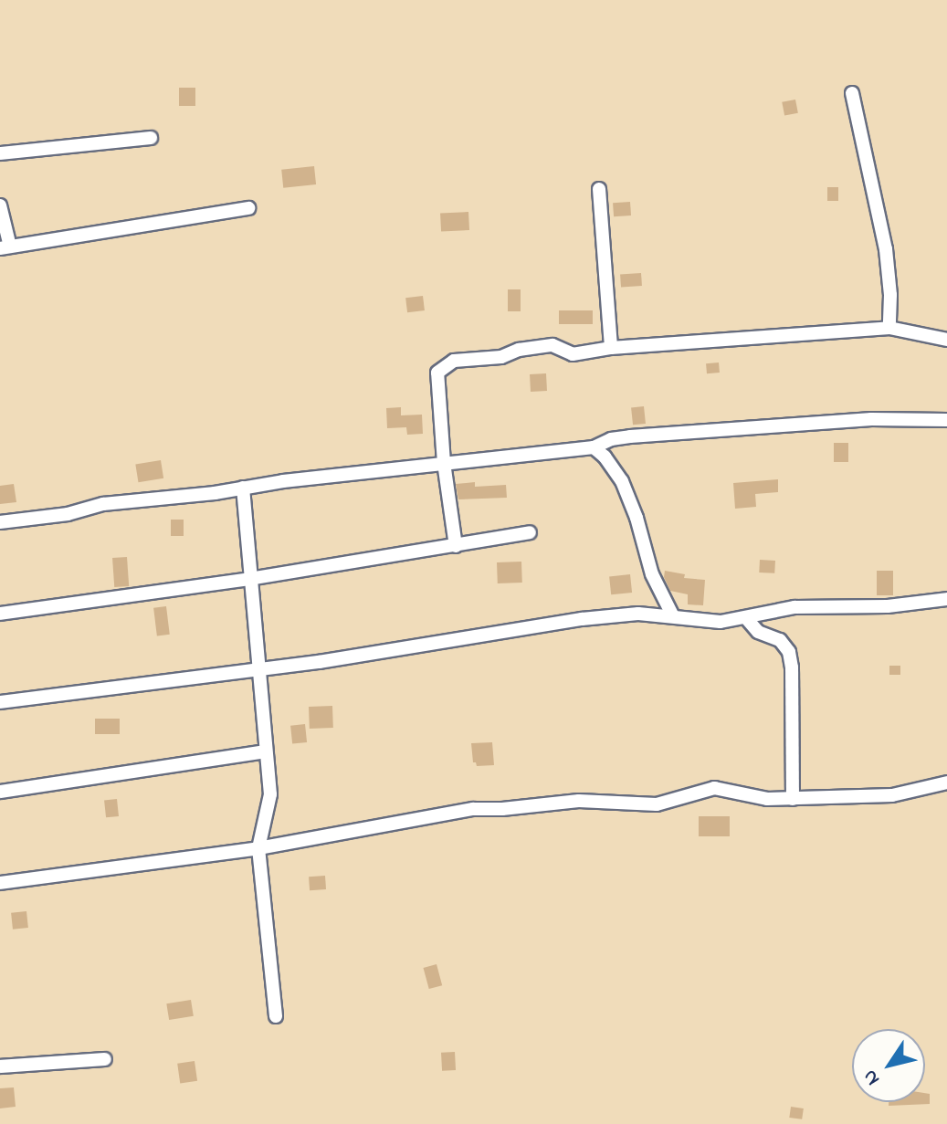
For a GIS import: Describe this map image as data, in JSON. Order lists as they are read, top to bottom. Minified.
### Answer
{"north":"bottom left"}
